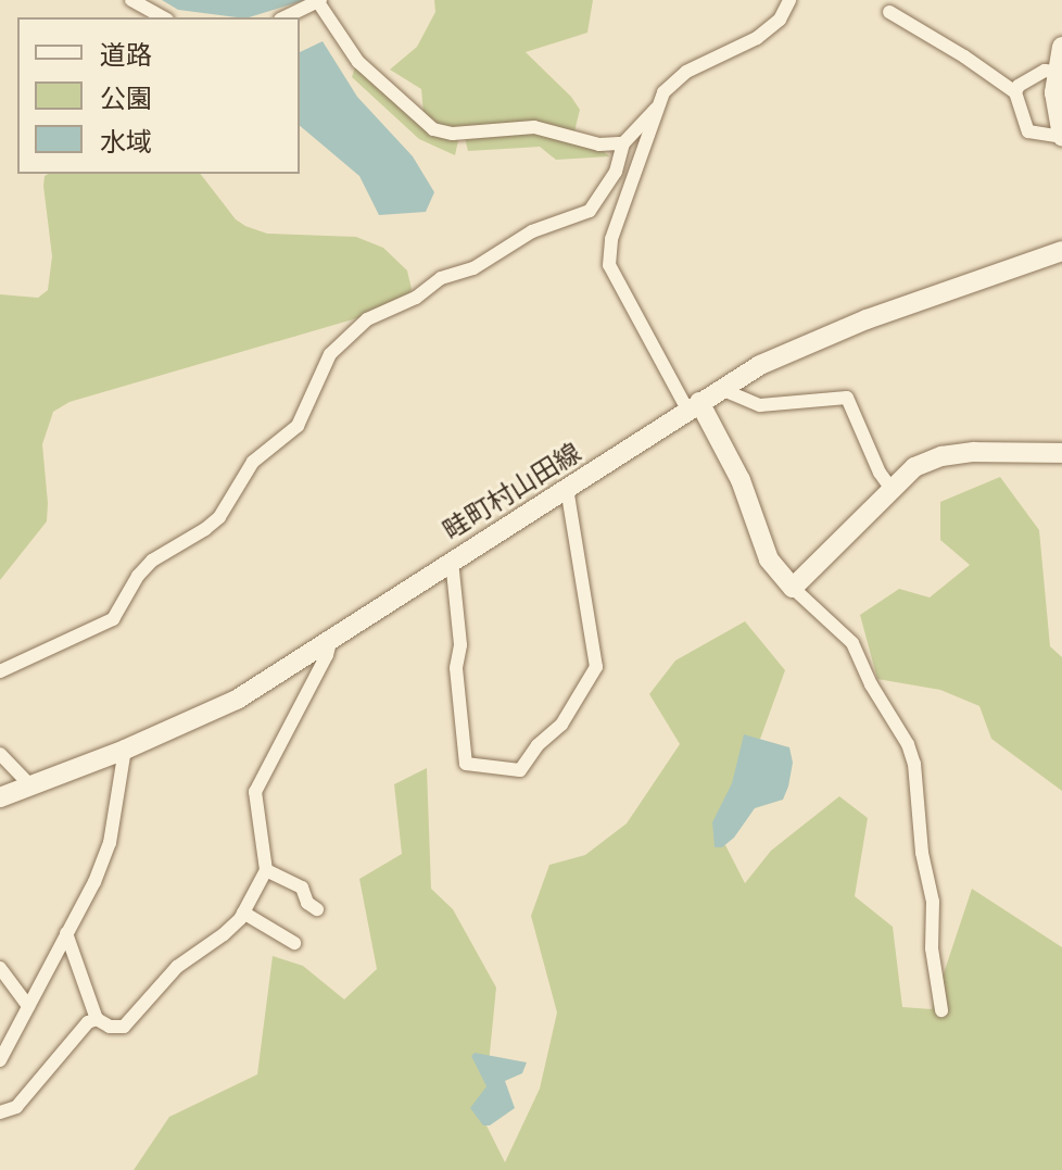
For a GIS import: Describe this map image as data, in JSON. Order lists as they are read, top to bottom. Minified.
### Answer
{"streets":{"main road":["畦町村山田線"]},"legend":["道路","公園","水域"]}
